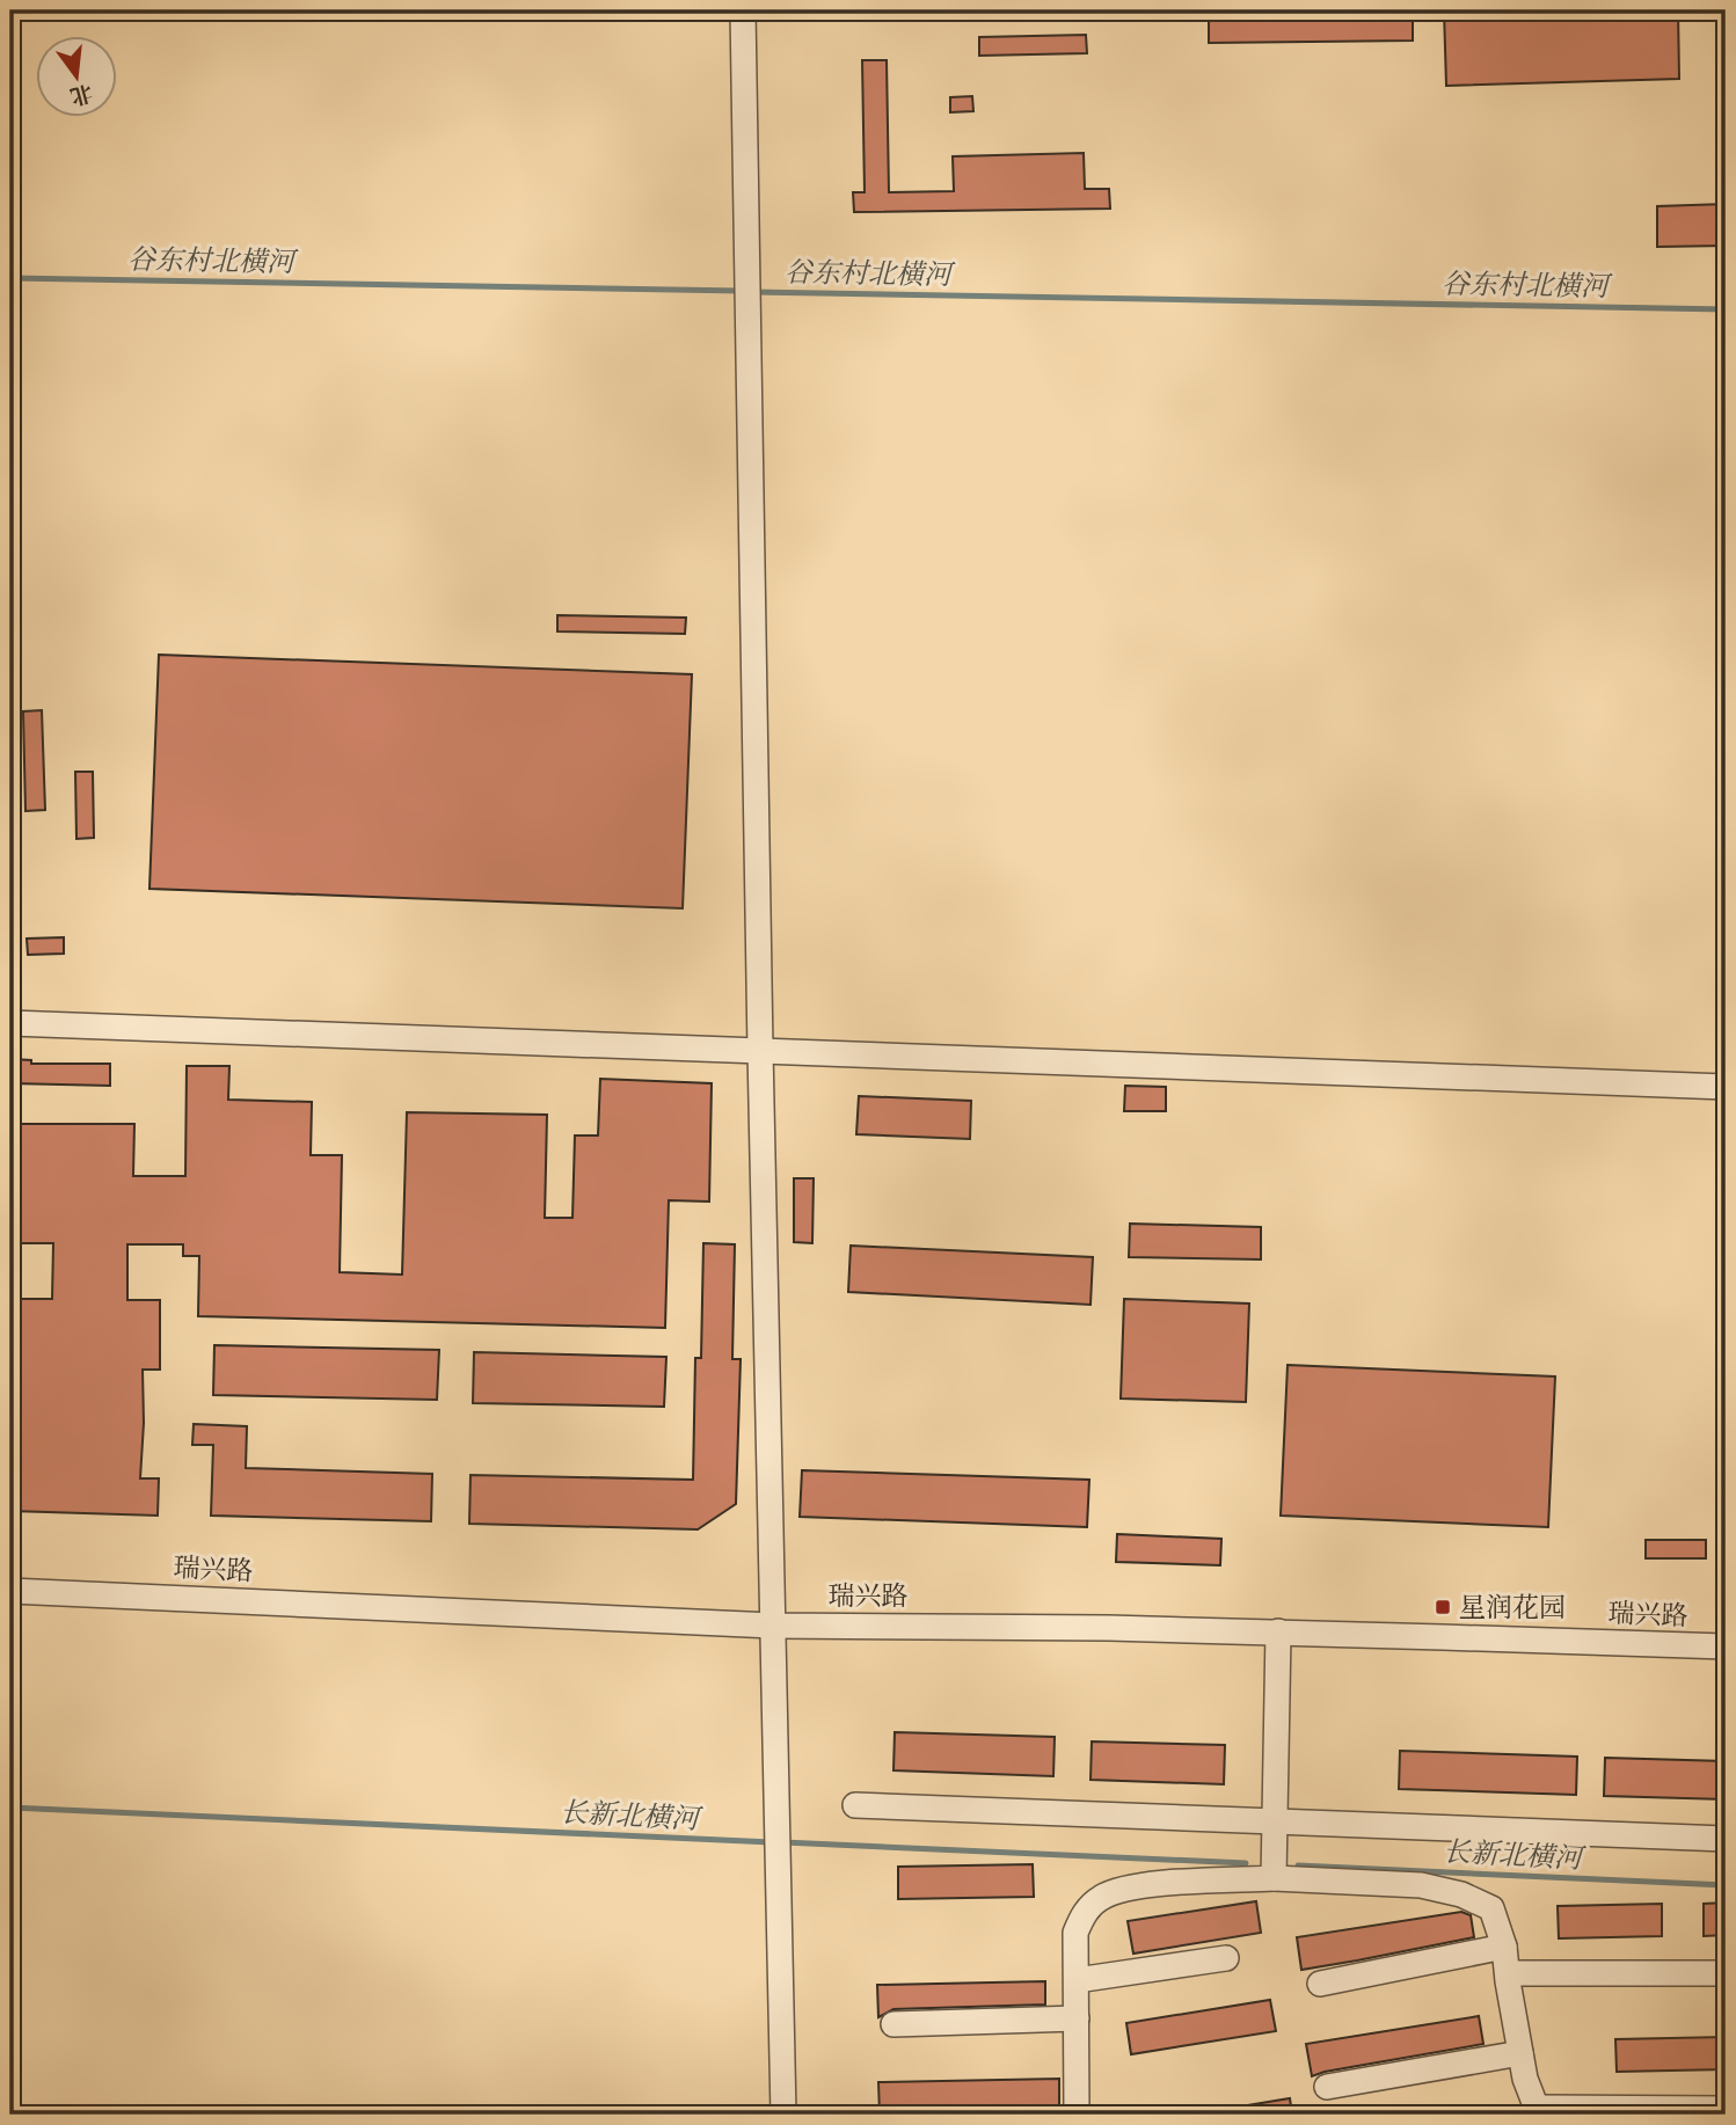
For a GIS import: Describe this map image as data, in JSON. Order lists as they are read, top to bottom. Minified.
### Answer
{"streets":{"street":["瑞兴路"]},"water":["谷东村北横河","长新北横河"],"places":{"transit":["星润花园"]},"north":"bottom"}
